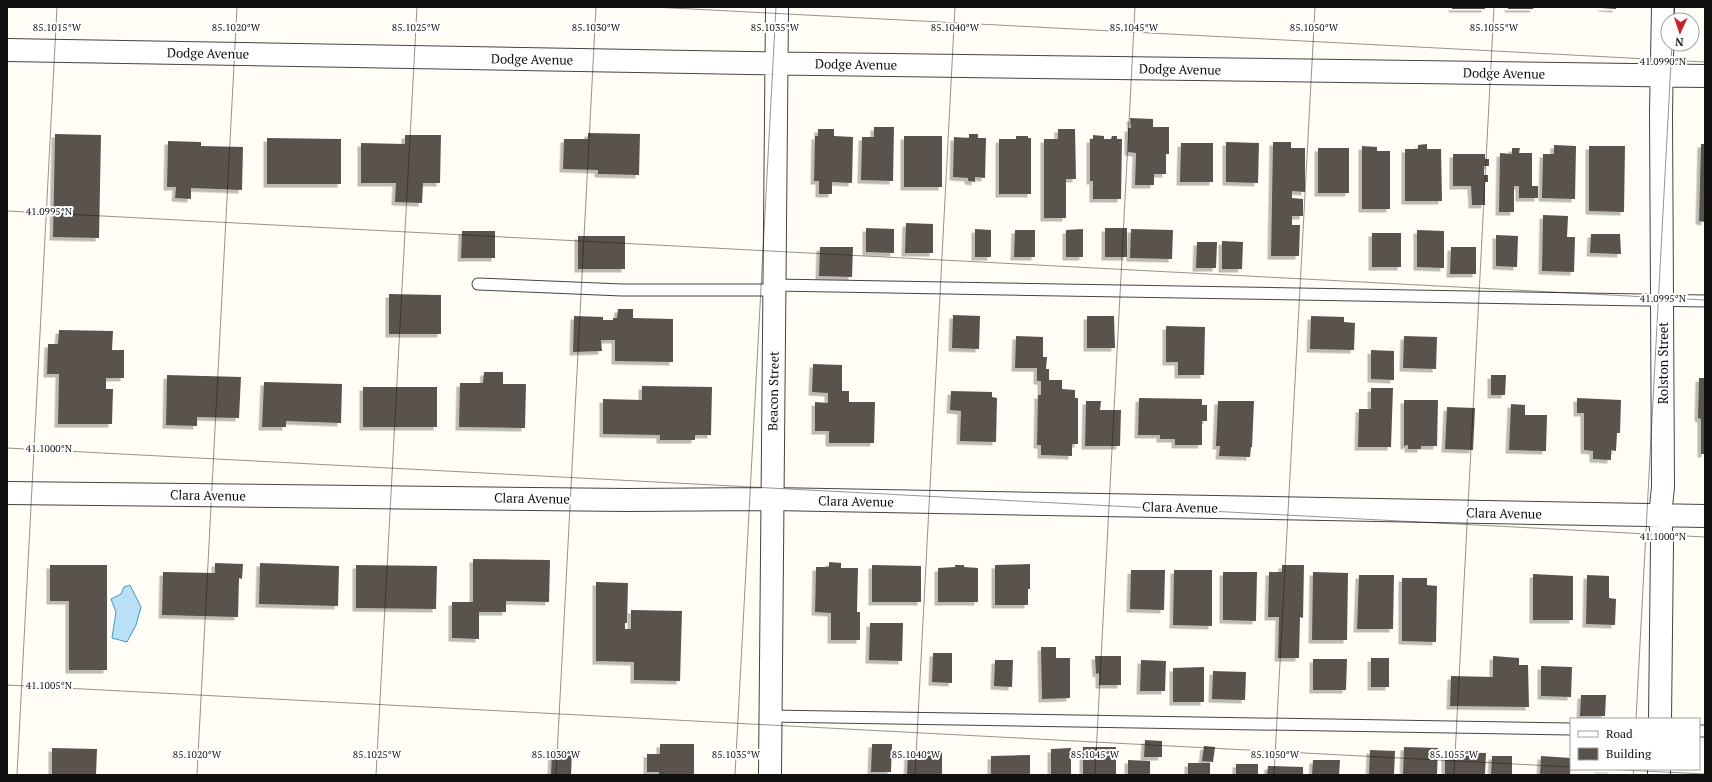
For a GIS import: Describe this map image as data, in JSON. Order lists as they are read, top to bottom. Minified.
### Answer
{"streets":{"street":["Dodge Avenue","Rolston Street","Beacon Street","Clara Avenue"]},"crossings":[["Dodge Avenue","Rolston Street"],["Dodge Avenue","Beacon Street"],["Rolston Street","Clara Avenue"],["Beacon Street","Clara Avenue"]],"legend":["Road","Building"],"north":"bottom","coordinates":["85.1015°W","85.1020°W","85.1025°W","85.1030°W","85.1035°W","85.1040°W","85.1045°W","85.1050°W","85.1055°W","41.0990°N","41.0995°N","41.1000°N","41.1005°N"]}
